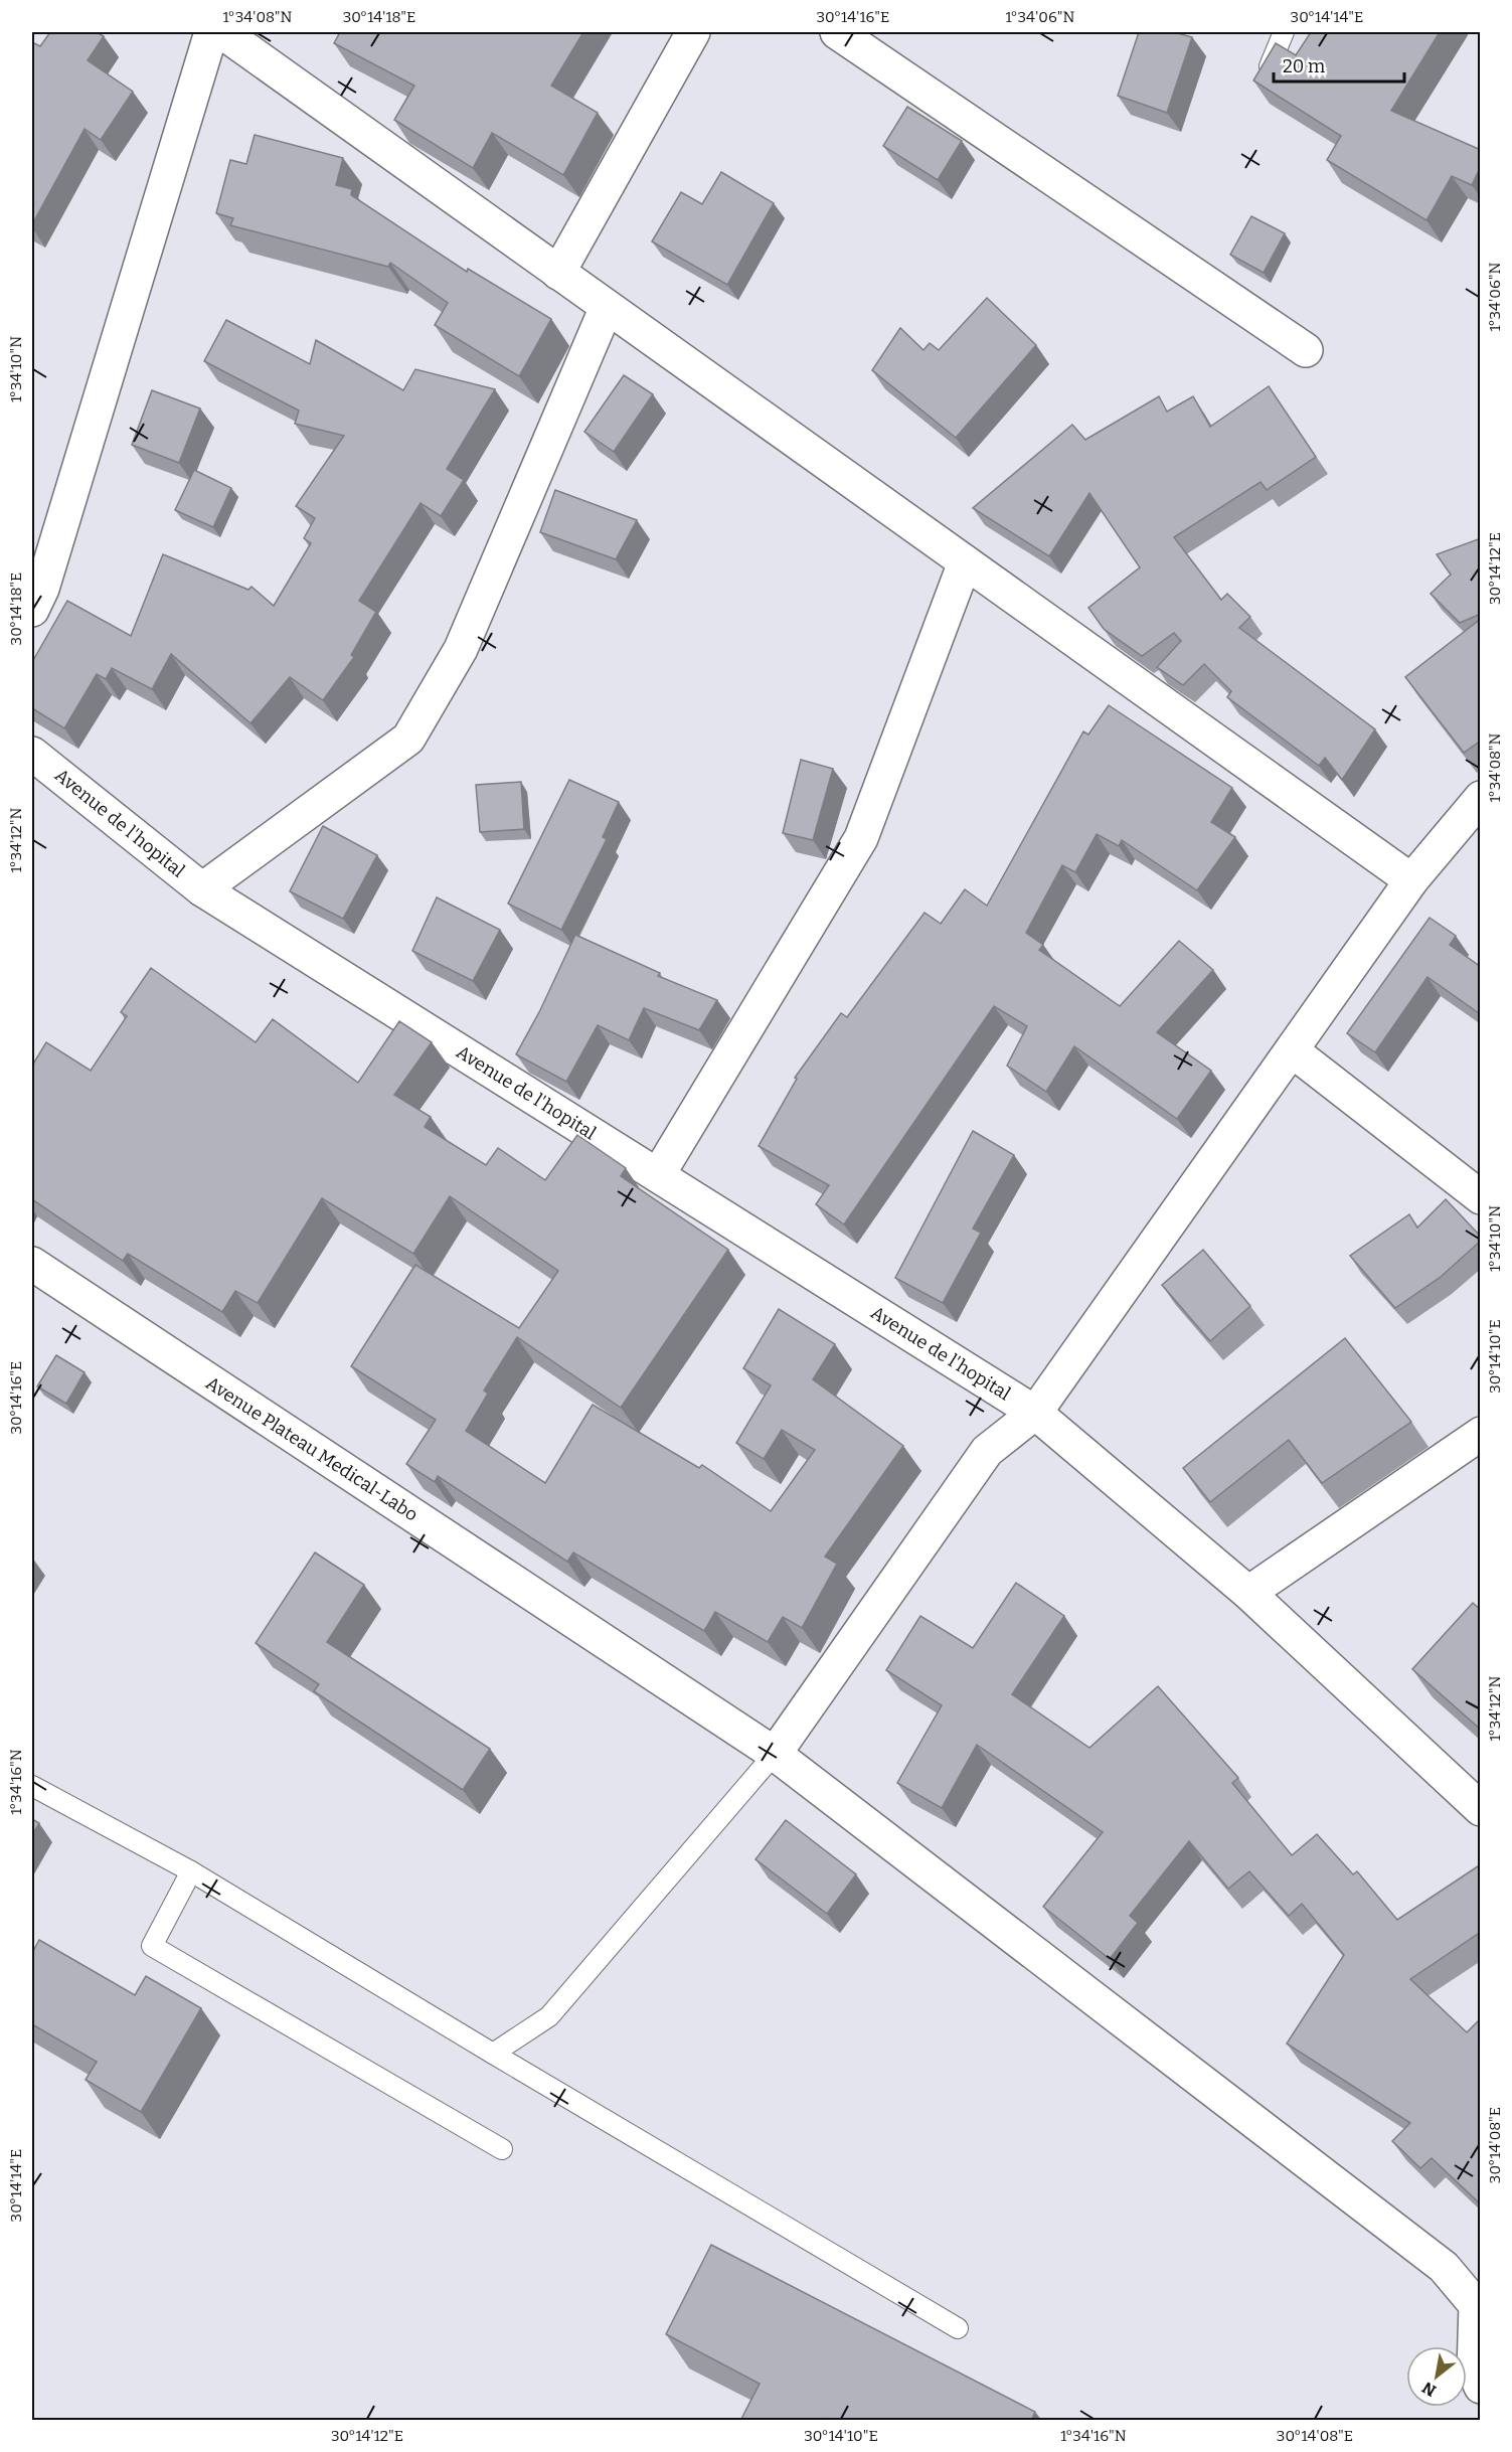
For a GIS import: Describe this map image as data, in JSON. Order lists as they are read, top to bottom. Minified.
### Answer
{"streets":{"street":["Avenue de l'hopital","Avenue Plateau Medical-Labo"]},"scale_bar":"20 m","north":"bottom left","coordinates":["1°34'08\"N","30°14'18\"E","30°14'16\"E","1°34'06\"N","30°14'14\"E","1°34'10\"N","30°14'12\"E","1°34'12\"N","30°14'10\"E","1°34'16\"N","30°14'08\"E"]}
